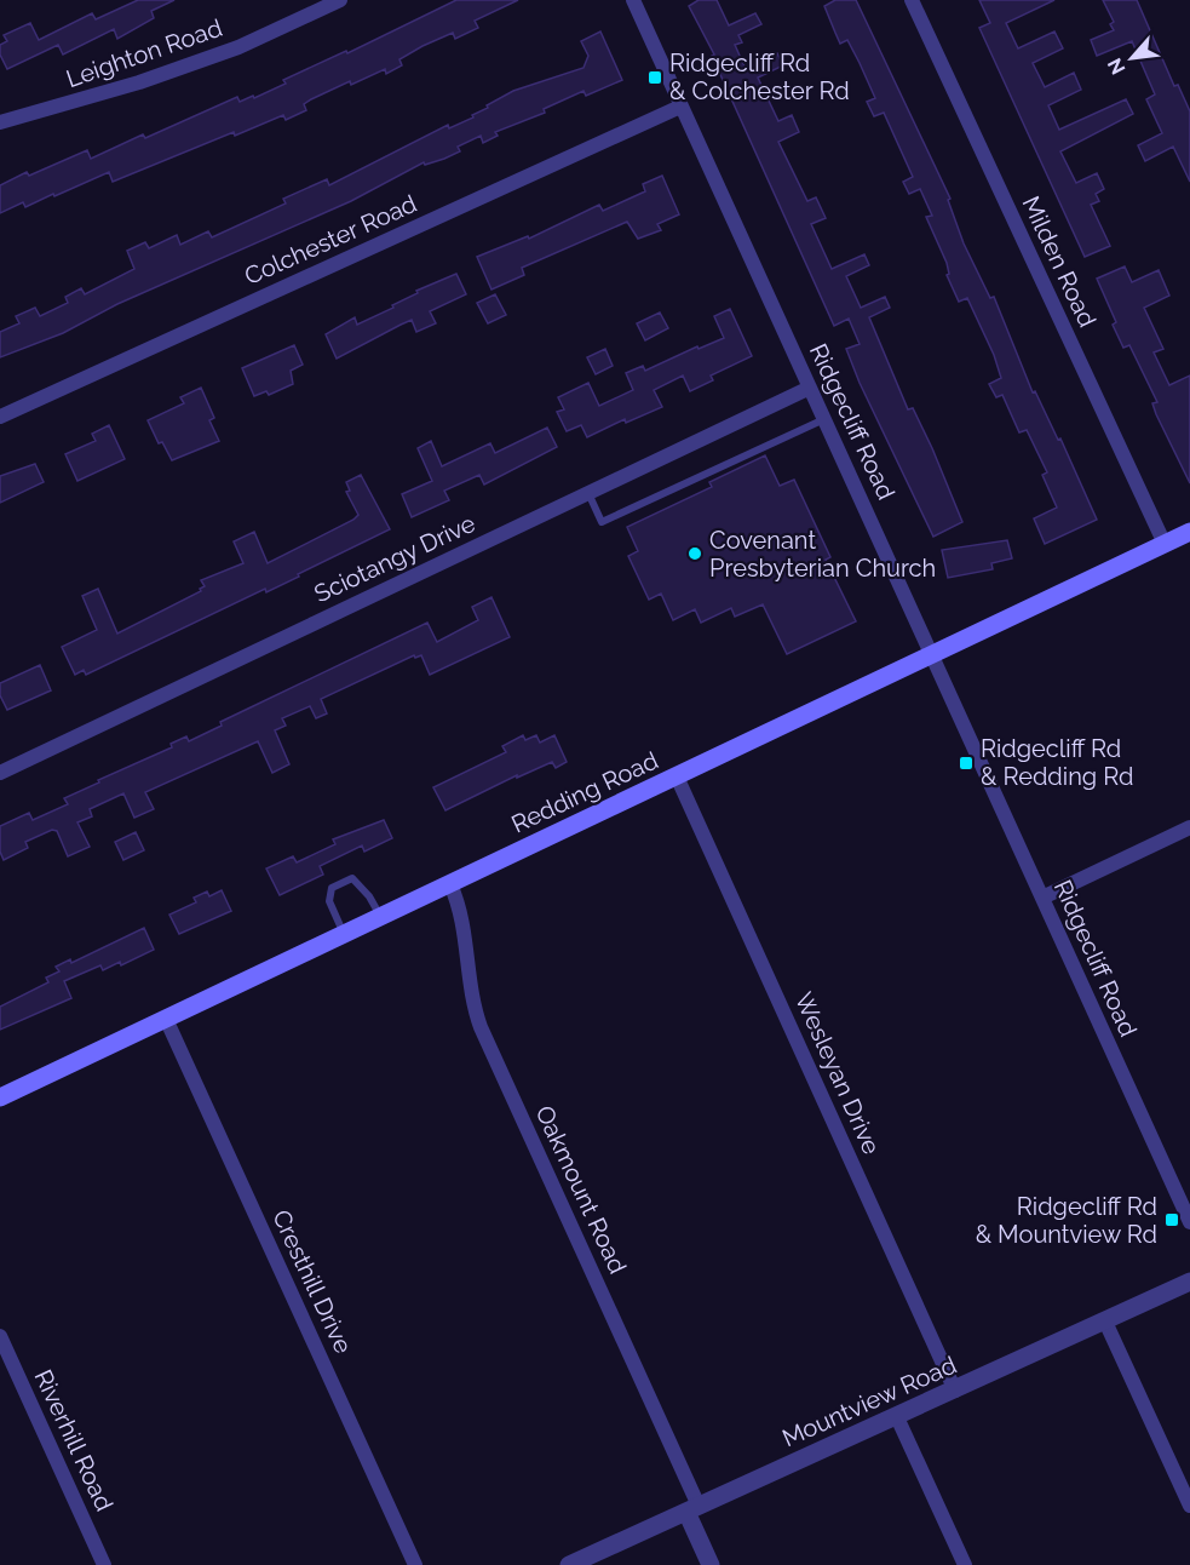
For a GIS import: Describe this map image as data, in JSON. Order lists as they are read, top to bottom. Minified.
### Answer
{"streets":{"main road":["Redding Road"],"street":["Leighton Road","Colchester Road","Milden Road","Ridgecliff Road","Sciotangy Drive","Wesleyan Drive","Oakmount Road","Cresthill Drive","Mountview Road","Riverhill Road"]},"crossings":[["Colchester Road","Ridgecliff Road"],["Milden Road","Redding Road"],["Ridgecliff Road","Sciotangy Drive"],["Ridgecliff Road","Redding Road"],["Redding Road","Wesleyan Drive"],["Redding Road","Oakmount Road"],["Redding Road","Cresthill Drive"],["Wesleyan Drive","Mountview Road"],["Oakmount Road","Mountview Road"]],"places":{"transit":["Ridgecliff Rd & Colchester Rd","Ridgecliff Rd & Redding Rd","Ridgecliff Rd & Mountview Rd"],"other":["Covenant Presbyterian Church"]},"north":"bottom left"}
